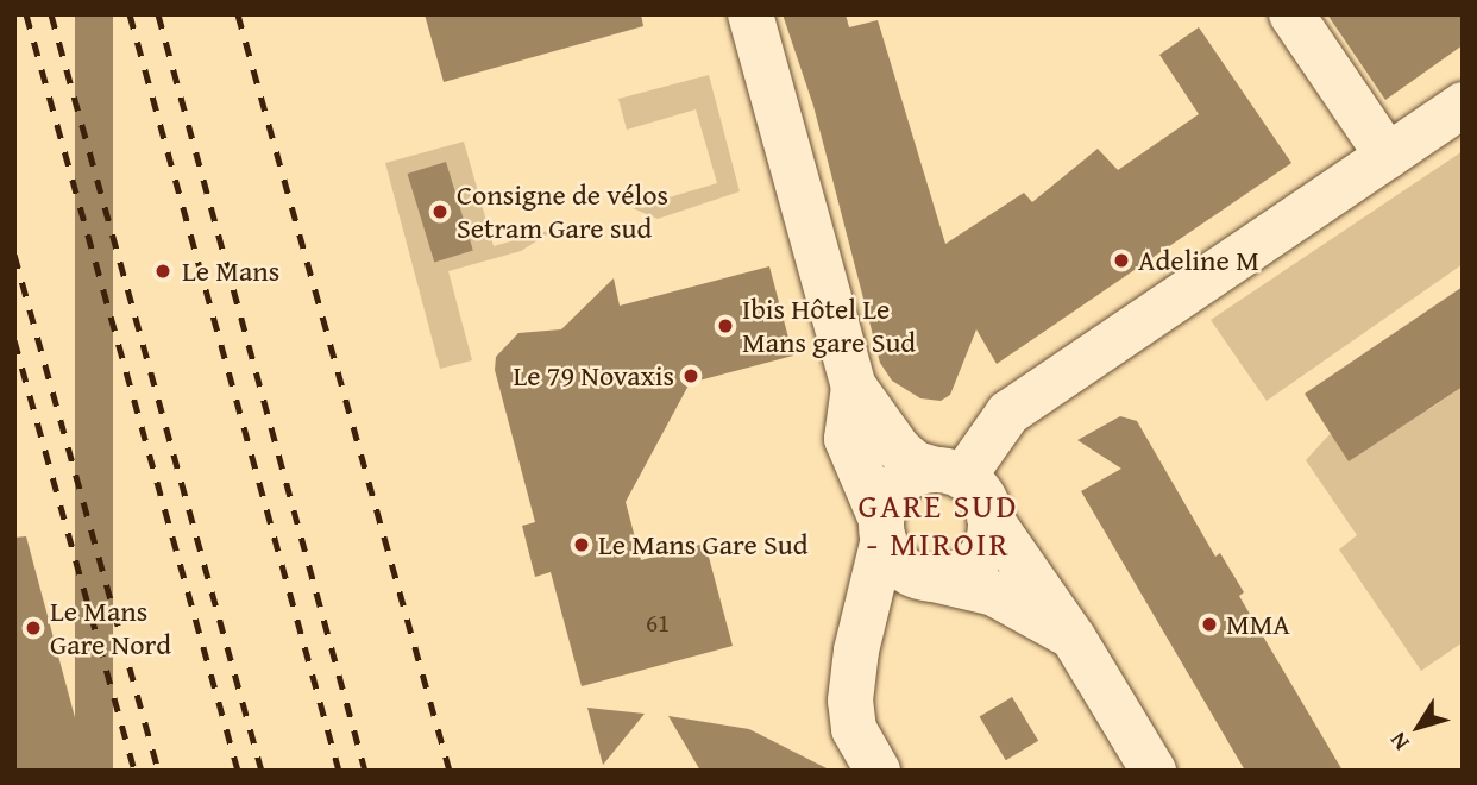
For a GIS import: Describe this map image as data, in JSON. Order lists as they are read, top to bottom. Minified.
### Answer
{"districts":["GARE SUD - MIROIR"],"places":["Consigne de vélos Setram Gare sud","Adeline M","Le Mans","Ibis Hôtel Le Mans gare Sud","Le 79 Novaxis","Le Mans Gare Sud","MMA","Le Mans Gare Nord"],"house_numbers":["61"],"north":"bottom left"}
